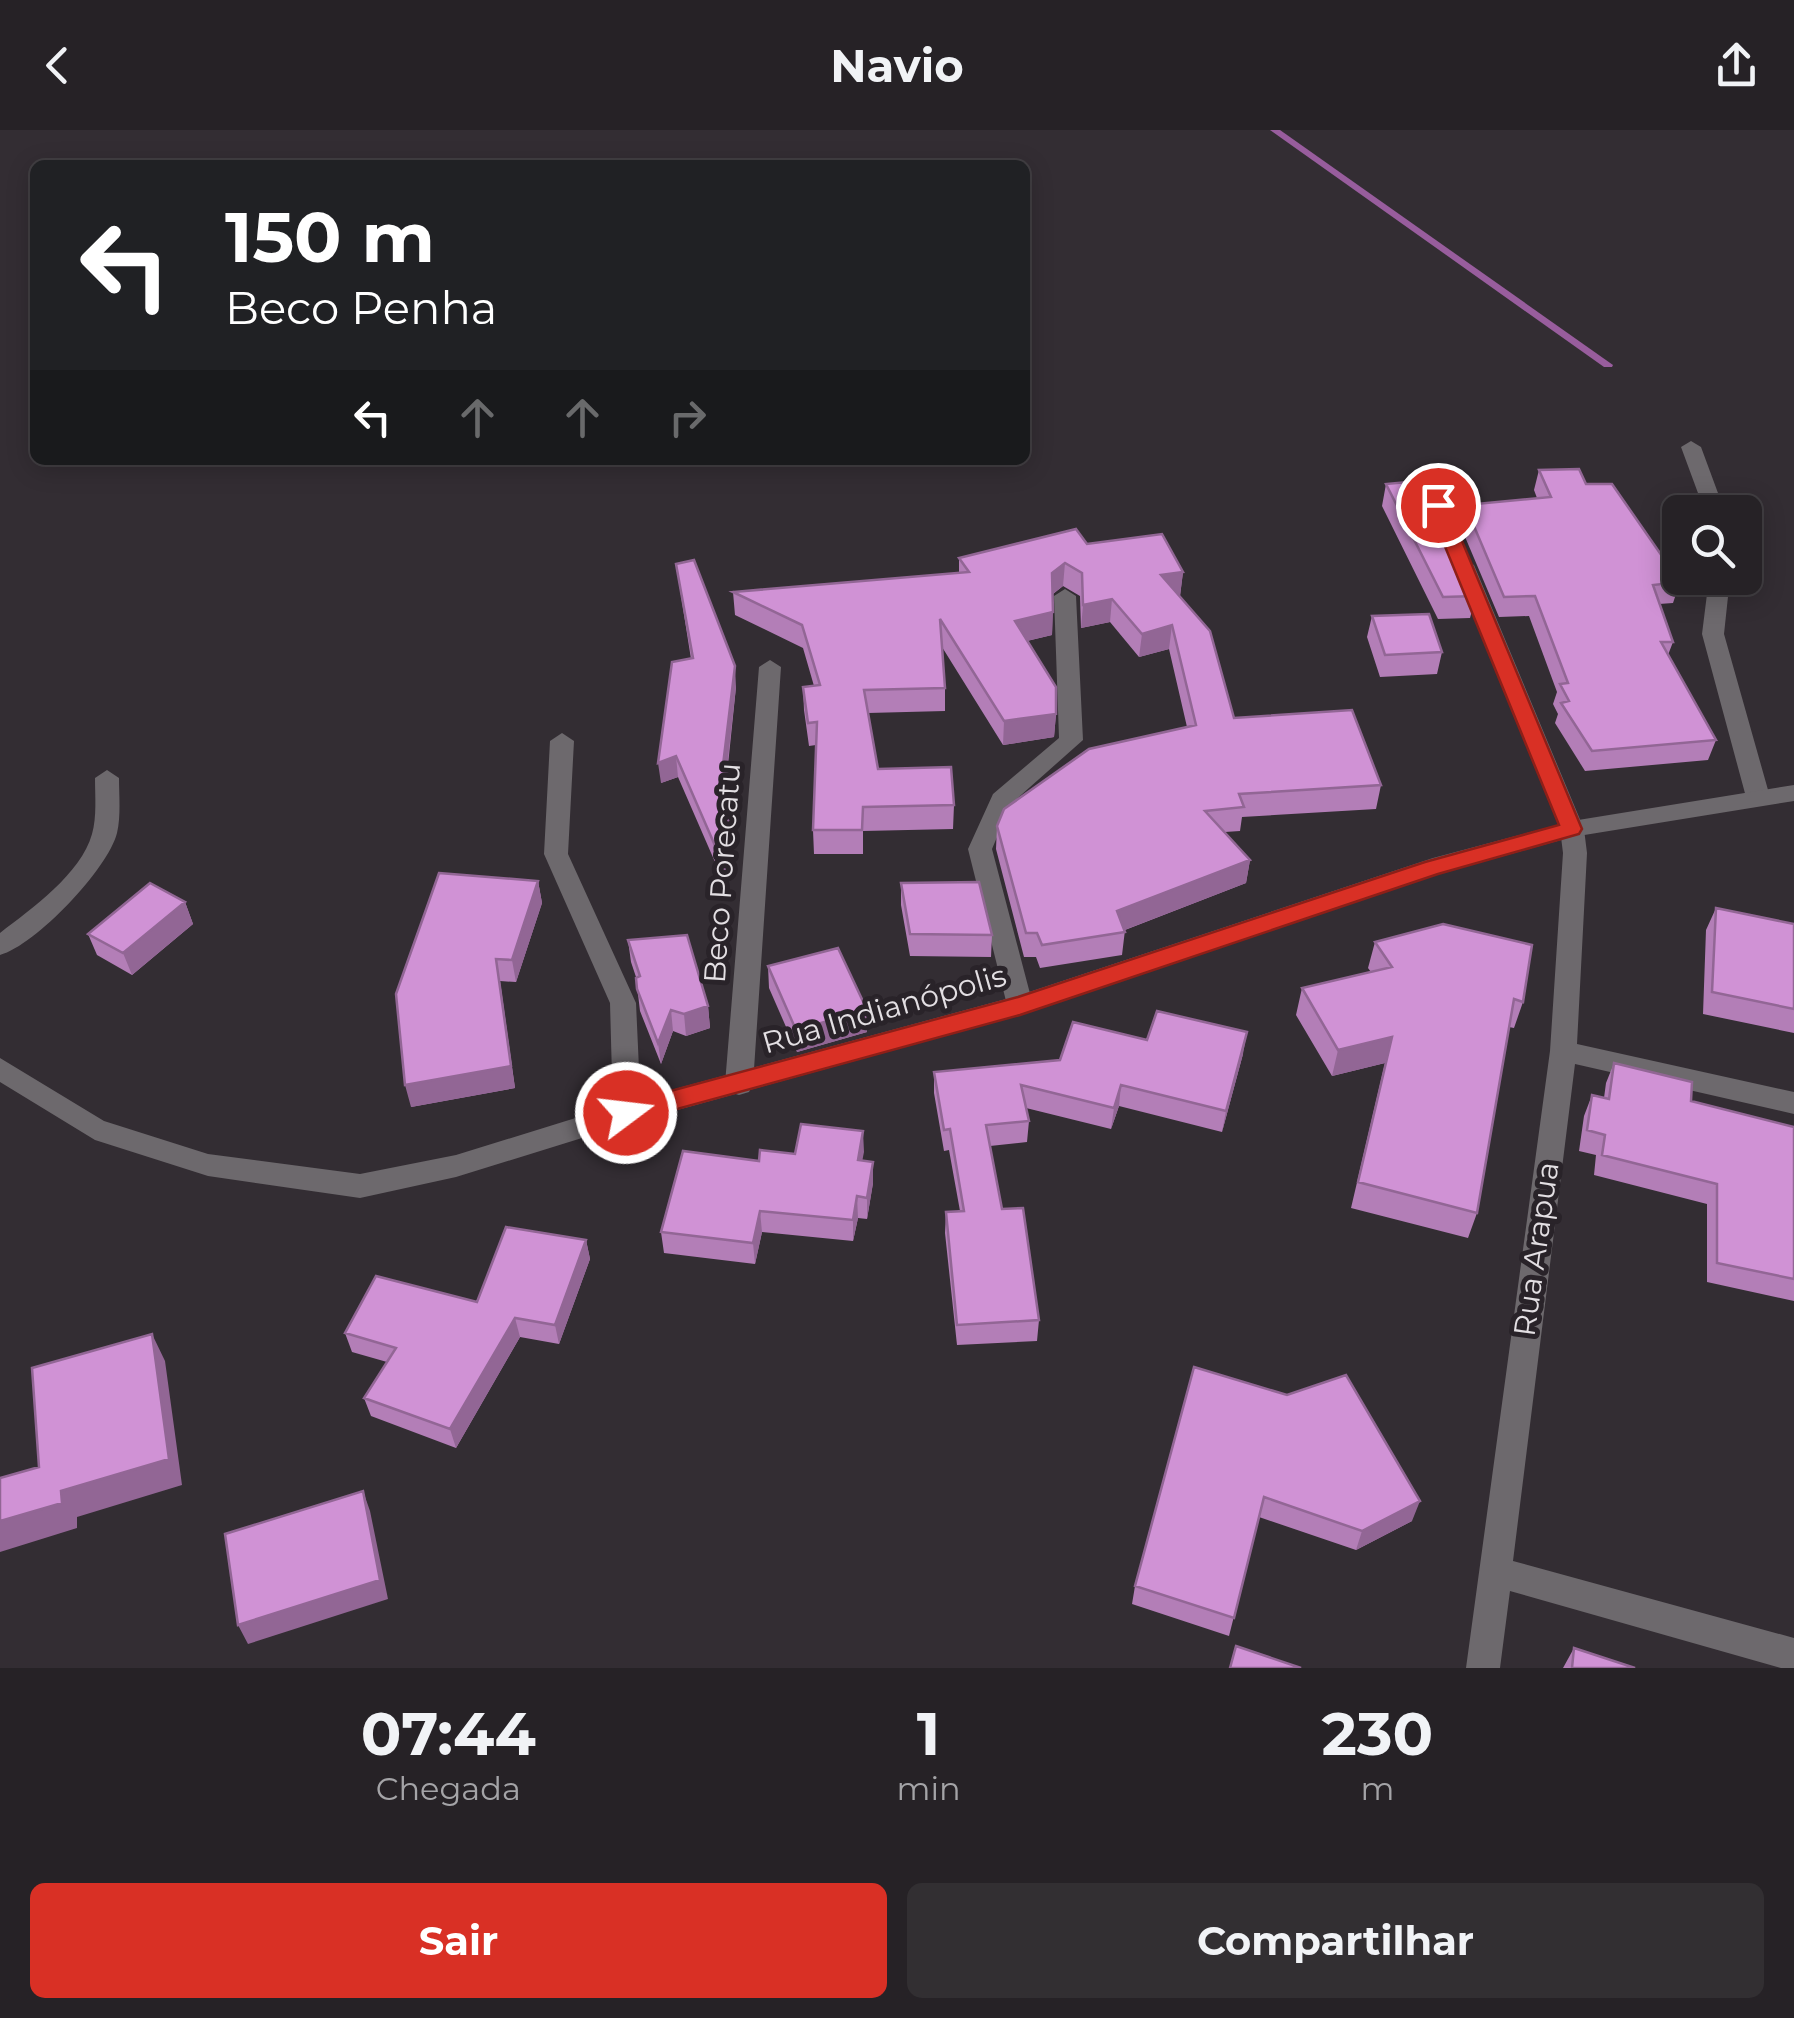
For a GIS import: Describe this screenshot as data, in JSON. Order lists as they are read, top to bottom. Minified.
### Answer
{"streets":{"street":["Beco Porecatu","Rua Indianópolis","Rua Arapua"]},"crossings":[["Beco Porecatu","Rua Indianópolis"],["Rua Indianópolis","Rua Arapua"]],"page":{"header":"Navio","turn":["150 m","Beco Penha"],"eta":["07:44","Chegada","1","min","230","m"],"buttons":["Sair","Compartilhar"]}}
